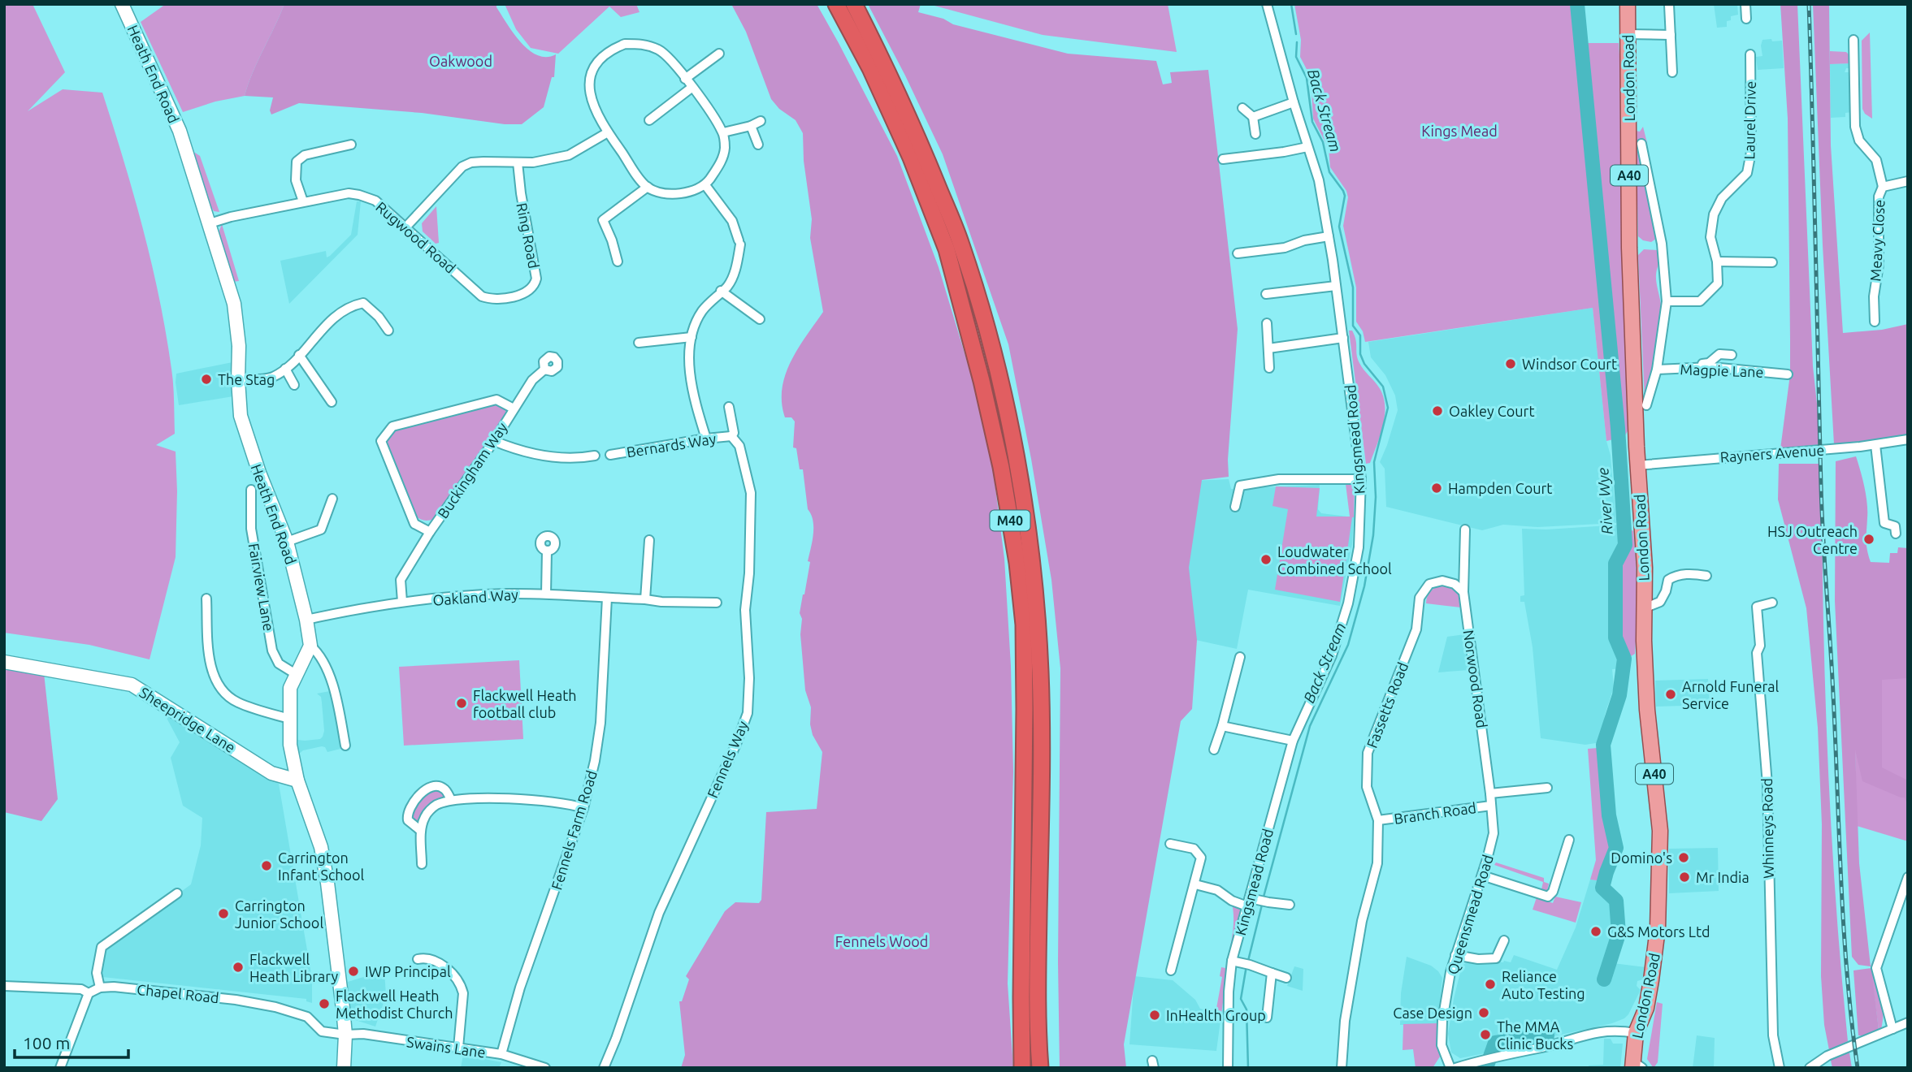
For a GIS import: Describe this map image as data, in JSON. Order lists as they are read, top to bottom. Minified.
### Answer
{"streets":{"highway":["M40"],"main road":["London Road","A40"],"street":["Heath End Road","Laurel Drive","Ring Road","Rugwood Road","Meavy Close","Magpie Lane","Kingsmead Road","Bernards Way","Rayners Avenue","Buckingham Way","Fairview Lane","Oakland Way","Norwood Road","Fassetts Road","Sheepridge Lane","Fennels Way","Branch Road","Whinneys Road","Fennels Farm Road","Queensmead Road","Chapel Road","Swains Lane"]},"crossings":[["Heath End Road","Rugwood Road"],["Heath End Road","Oakland Way"],["London Road","Rayners Avenue"],["Ring Road","Rugwood Road"],["Bernards Way","Fennels Way"],["Buckingham Way","Oakland Way"],["Oakland Way","Fennels Farm Road"],["Norwood Road","Fassetts Road"],["Norwood Road","Branch Road"],["Norwood Road","Queensmead Road"],["Fassetts Road","Branch Road"],["Fennels Farm Road","Swains Lane"],["Chapel Road","Swains Lane"]],"water":["Back Stream","River Wye"],"parks":["Oakwood","Kings Mead","Fennels Wood"],"places":["Windsor Court","The Stag","Oakley Court","Hampden Court","HSJ Outreach Centre","Loudwater Combined School","Arnold Funeral Service","Flackwell Heath football club","Domino's","Carrington Infant School","Mr India","Carrington Junior School","G&S Motors Ltd","Flackwell Heath Library","IWP Principal","Reliance Auto Testing","Flackwell Heath Methodist Church","Case Design","InHealth Group","The MMA Clinic Bucks"],"scale_bar":"100 m"}
